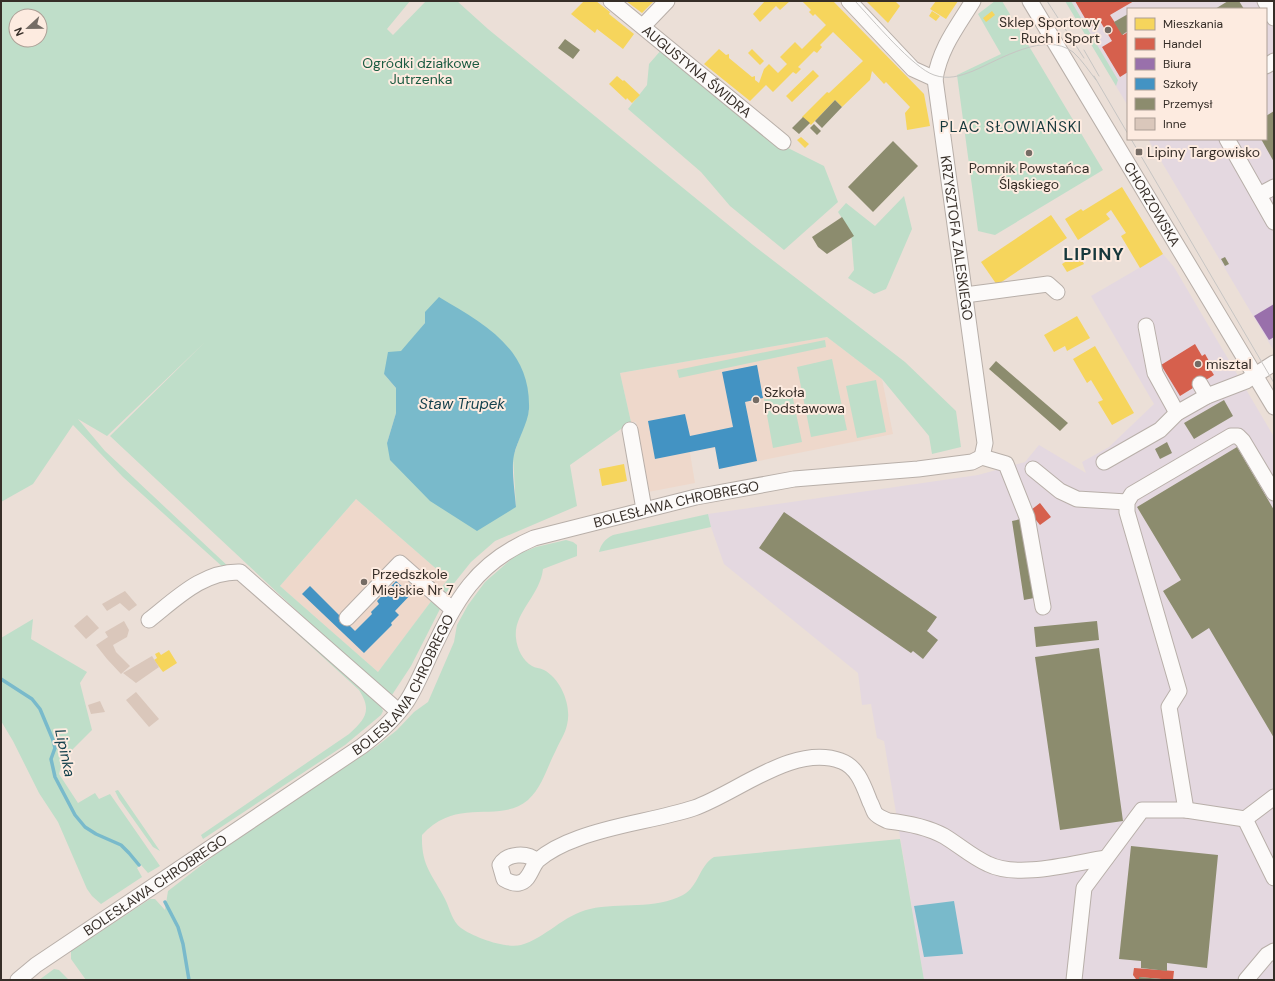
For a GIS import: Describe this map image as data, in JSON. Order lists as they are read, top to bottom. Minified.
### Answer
{"streets":{"street":["AUGUSTYNA ŚWIDRA","CHORZOWSKA","KRZYSZTOFA ZALESKIEGO","BOLESŁAWA CHROBREGO"]},"crossings":[["KRZYSZTOFA ZALESKIEGO","BOLESŁAWA CHROBREGO"]],"districts":["PLAC SŁOWIAŃSKI","LIPINY"],"water":["Staw Trupek","Lipinka"],"parks":["Ogródki działkowe Jutrzenka"],"places":{"other":["Sklep Sportowy - Ruch i Sport","Pomnik Powstańca Śląskiego","misztal","Szkoła Podstawowa","Przedszkole Miejskie Nr 7"],"transit":["Lipiny Targowisko"]},"legend":["Mieszkania","Handel","Biura","Szkoły","Przemysł","Inne"],"north":"left"}
